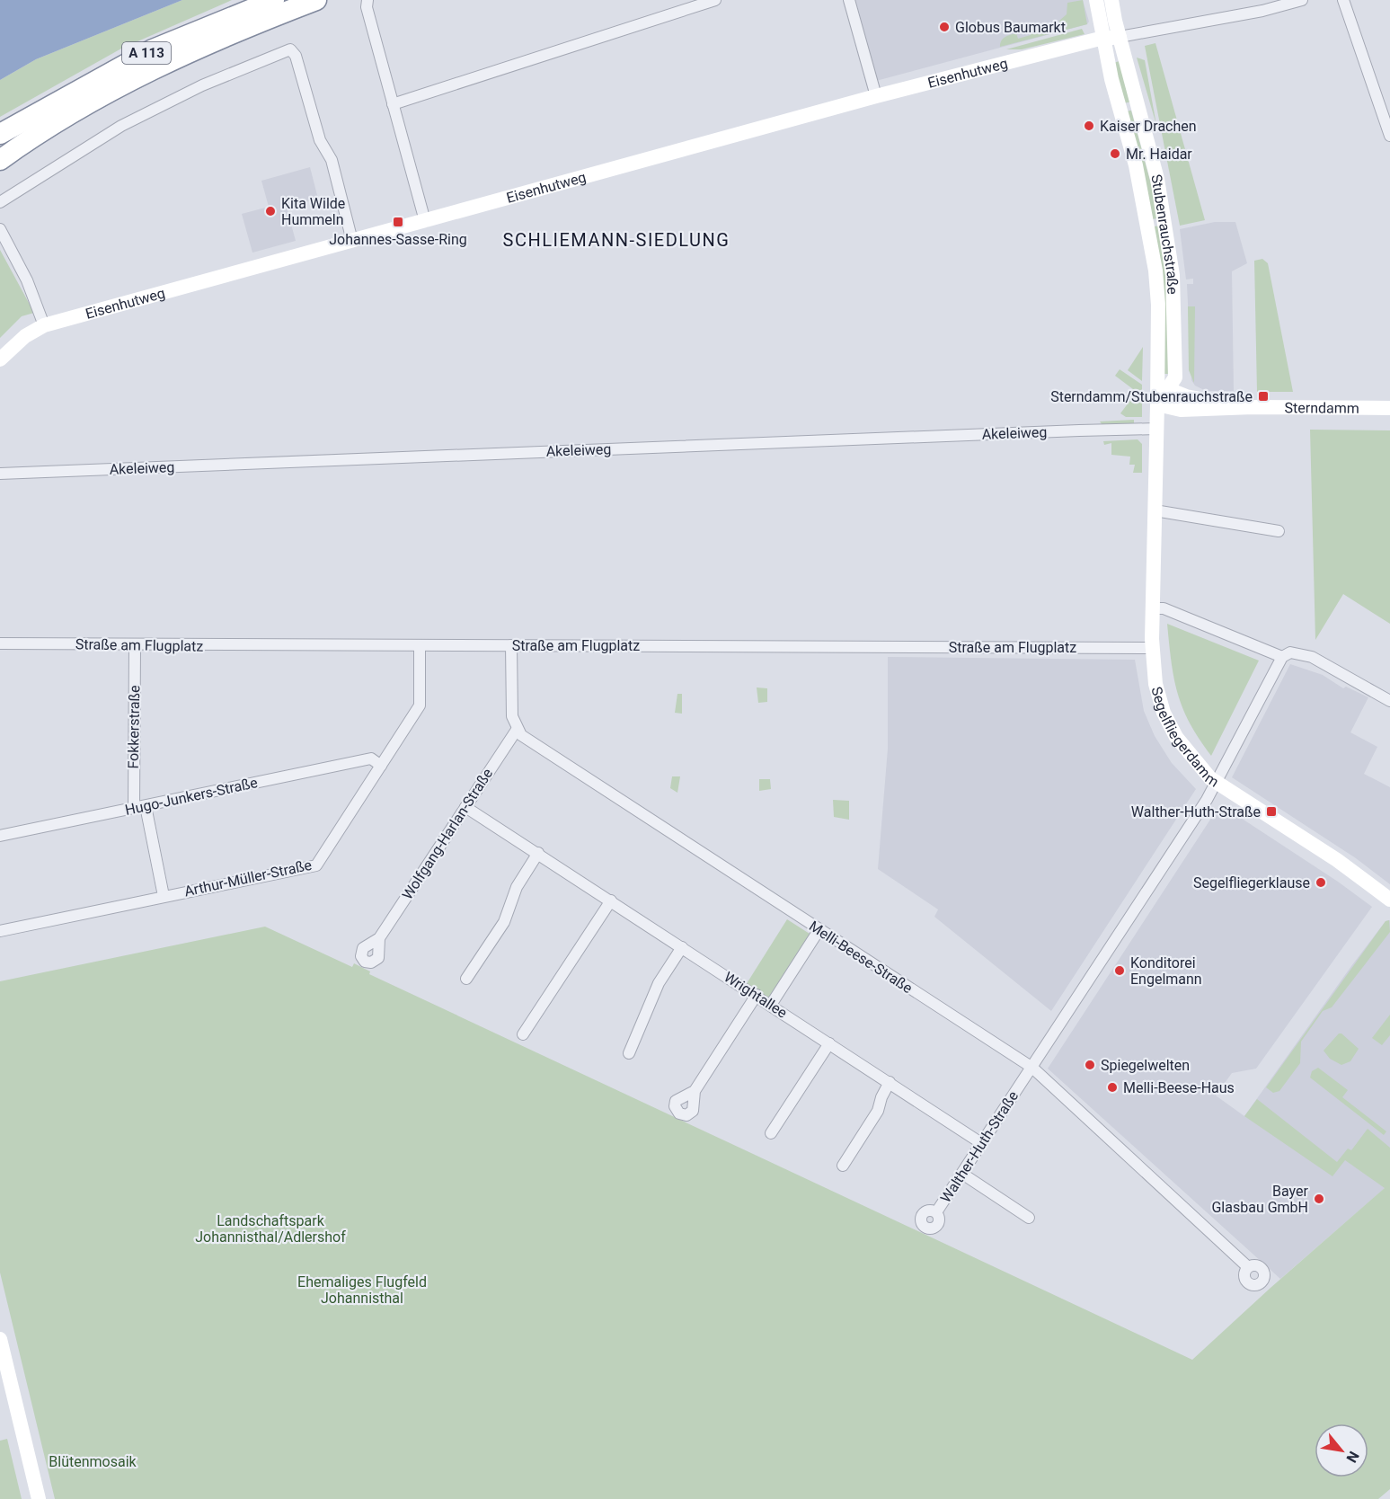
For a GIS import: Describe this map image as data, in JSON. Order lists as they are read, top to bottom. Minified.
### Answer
{"streets":{"highway":["A 113"],"street":["Eisenhutweg","Stubenrauchstraße","Sterndamm","Akeleiweg","Straße am Flugplatz","Fokkerstraße","Segelfliegerdamm","Hugo-Junkers-Straße","Wolfgang-Harlan-Straße","Arthur-Müller-Straße","Melli-Beese-Straße","Wrightallee","Walther-Huth-Straße"]},"crossings":[["Eisenhutweg","Stubenrauchstraße"],["Stubenrauchstraße","Sterndamm"],["Stubenrauchstraße","Akeleiweg"],["Stubenrauchstraße","Segelfliegerdamm"],["Straße am Flugplatz","Fokkerstraße"],["Straße am Flugplatz","Segelfliegerdamm"],["Straße am Flugplatz","Arthur-Müller-Straße"],["Fokkerstraße","Hugo-Junkers-Straße"],["Segelfliegerdamm","Walther-Huth-Straße"],["Hugo-Junkers-Straße","Arthur-Müller-Straße"],["Wolfgang-Harlan-Straße","Melli-Beese-Straße"],["Wolfgang-Harlan-Straße","Wrightallee"],["Melli-Beese-Straße","Walther-Huth-Straße"],["Wrightallee","Walther-Huth-Straße"]],"districts":["SCHLIEMANN-SIEDLUNG"],"parks":["Landschaftspark Johannisthal/Adlershof","Ehemaliges Flugfeld Johannisthal","Blütenmosaik"],"places":{"other":["Globus Baumarkt","Kaiser Drachen","Mr. Haidar","Kita Wilde Hummeln","Segelfliegerklause","Konditorei Engelmann","Spiegelwelten","Melli-Beese-Haus","Bayer Glasbau GmbH"],"transit":["Johannes-Sasse-Ring","Sterndamm/Stubenrauchstraße","Walther-Huth-Straße"]},"north":"bottom right"}
